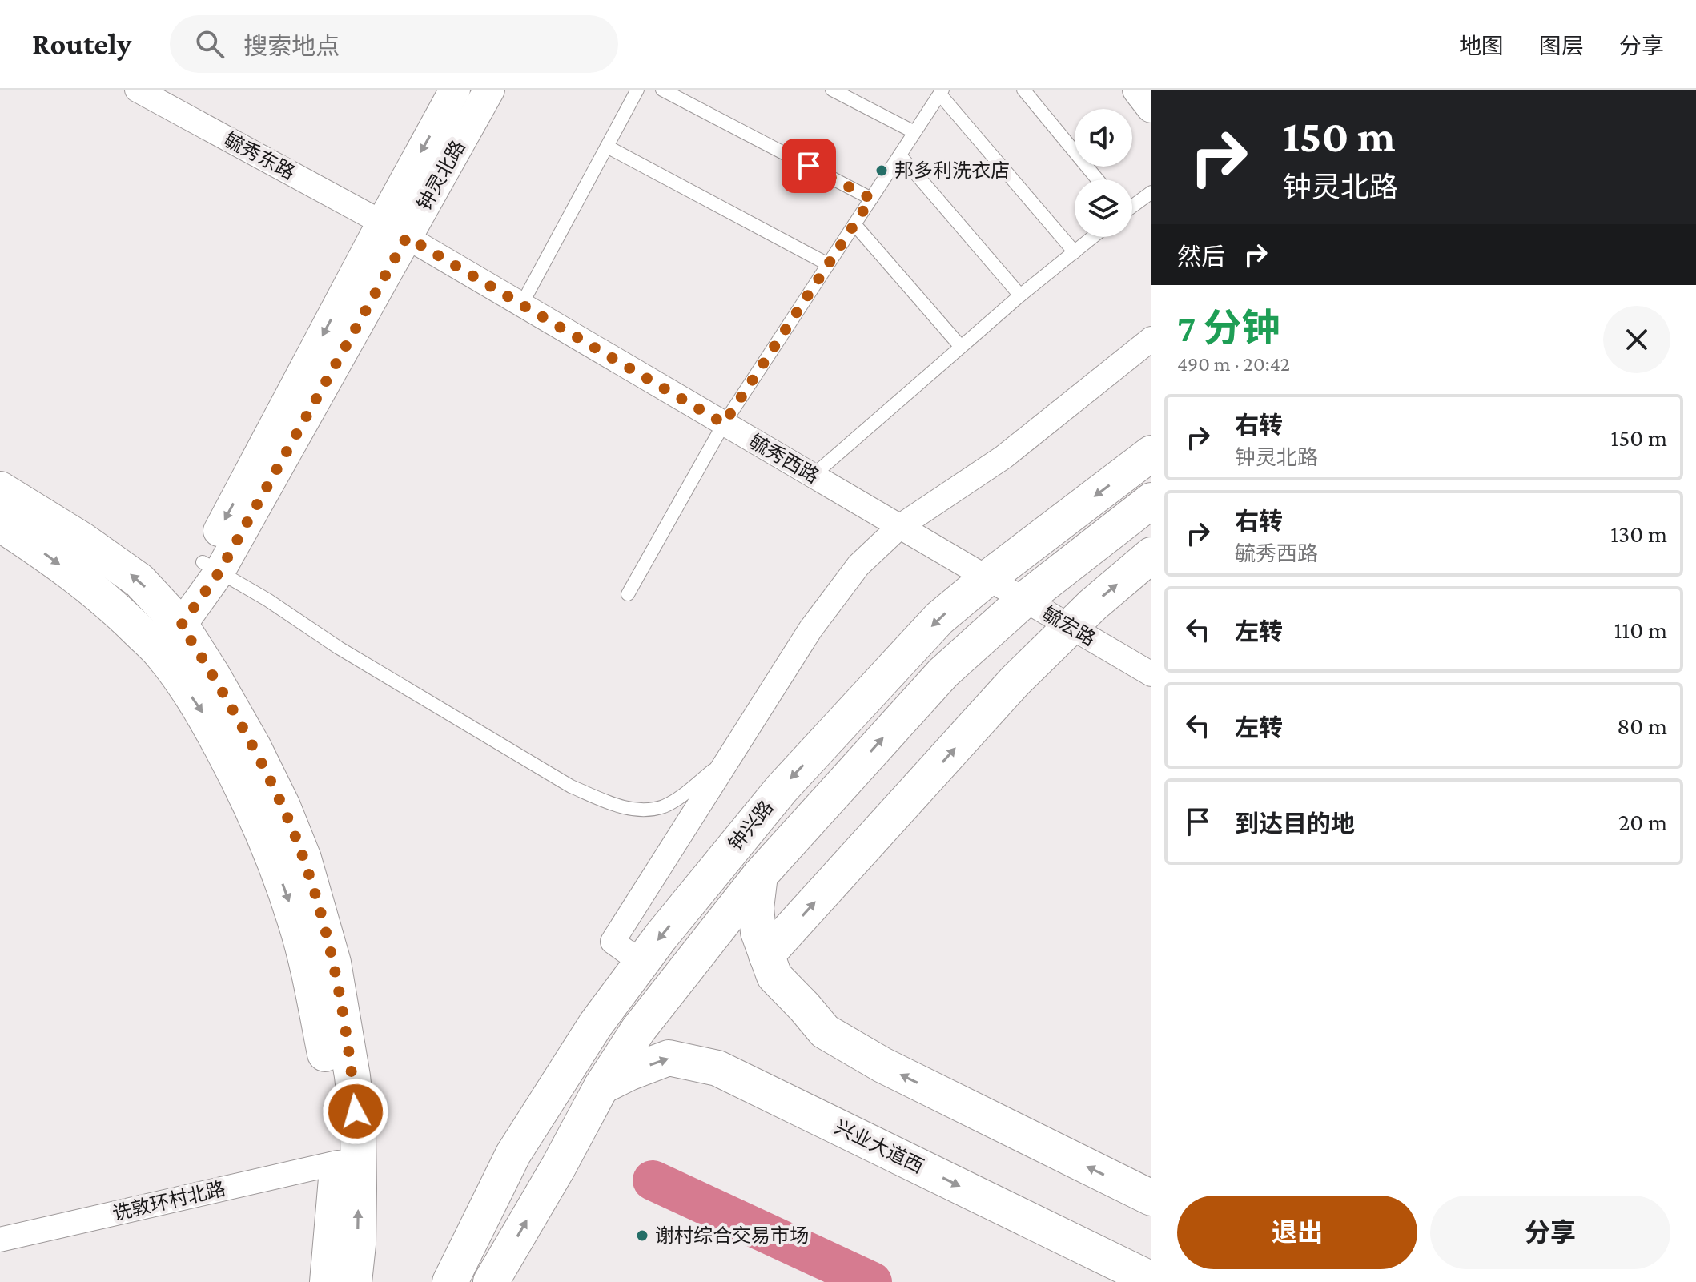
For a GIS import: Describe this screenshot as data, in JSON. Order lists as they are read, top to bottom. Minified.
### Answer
{"streets":{"main road":["钟兴路","兴业大道西"],"street":["毓秀东路","钟灵北路","毓秀西路","毓宏路","诜敦环村北路"]},"crossings":[["毓秀东路","钟灵北路"],["毓秀东路","毓秀西路"],["钟灵北路","毓秀西路"],["毓秀西路","毓宏路"],["毓秀西路","钟兴路"],["毓宏路","钟兴路"],["钟兴路","兴业大道西"]],"places":["邦多利洗衣店","谢村综合交易市场"],"page":{"header":"Routely","search":"搜索地点","nav":["地图","图层","分享"],"turn":["150 m","钟灵北路"],"then":"然后","heading":["7 分钟","490 m · 20:42"],"list":[{"name":"右转","note":"钟灵北路","value":"150 m"},{"name":"右转","note":"毓秀西路","value":"130 m"},{"name":"左转","value":"110 m"},{"name":"左转","value":"80 m"},{"name":"到达目的地","value":"20 m"}],"buttons":["退出","分享"]}}
